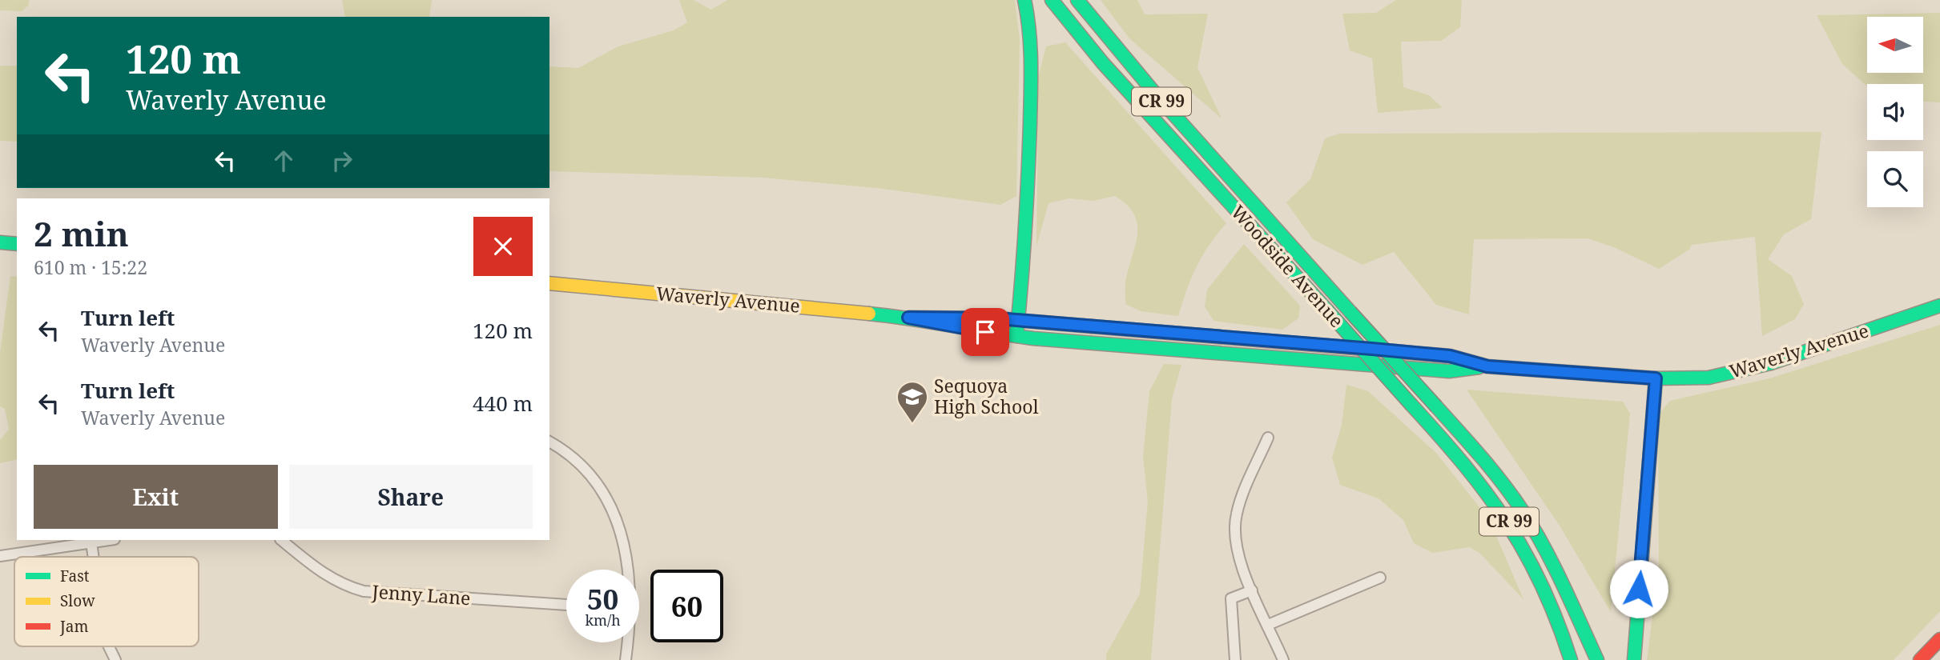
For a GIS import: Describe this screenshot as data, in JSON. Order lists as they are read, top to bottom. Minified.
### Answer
{"streets":{"main road":["CR 99","Woodside Avenue","Waverly Avenue"],"street":["Jenny Lane"]},"places":{"school or university":["Sequoya High School"]},"legend":["Fast","Slow","Jam"],"north":"left","page":{"turn":["120 m","Waverly Avenue"],"heading":["2 min","610 m · 15:22"],"list":[{"name":"Turn left","note":"Waverly Avenue","value":"120 m"},{"name":"Turn left","note":"Waverly Avenue","value":"440 m"}],"buttons":["Exit","Share"],"speed":"50 km/h","limit":"60"}}
